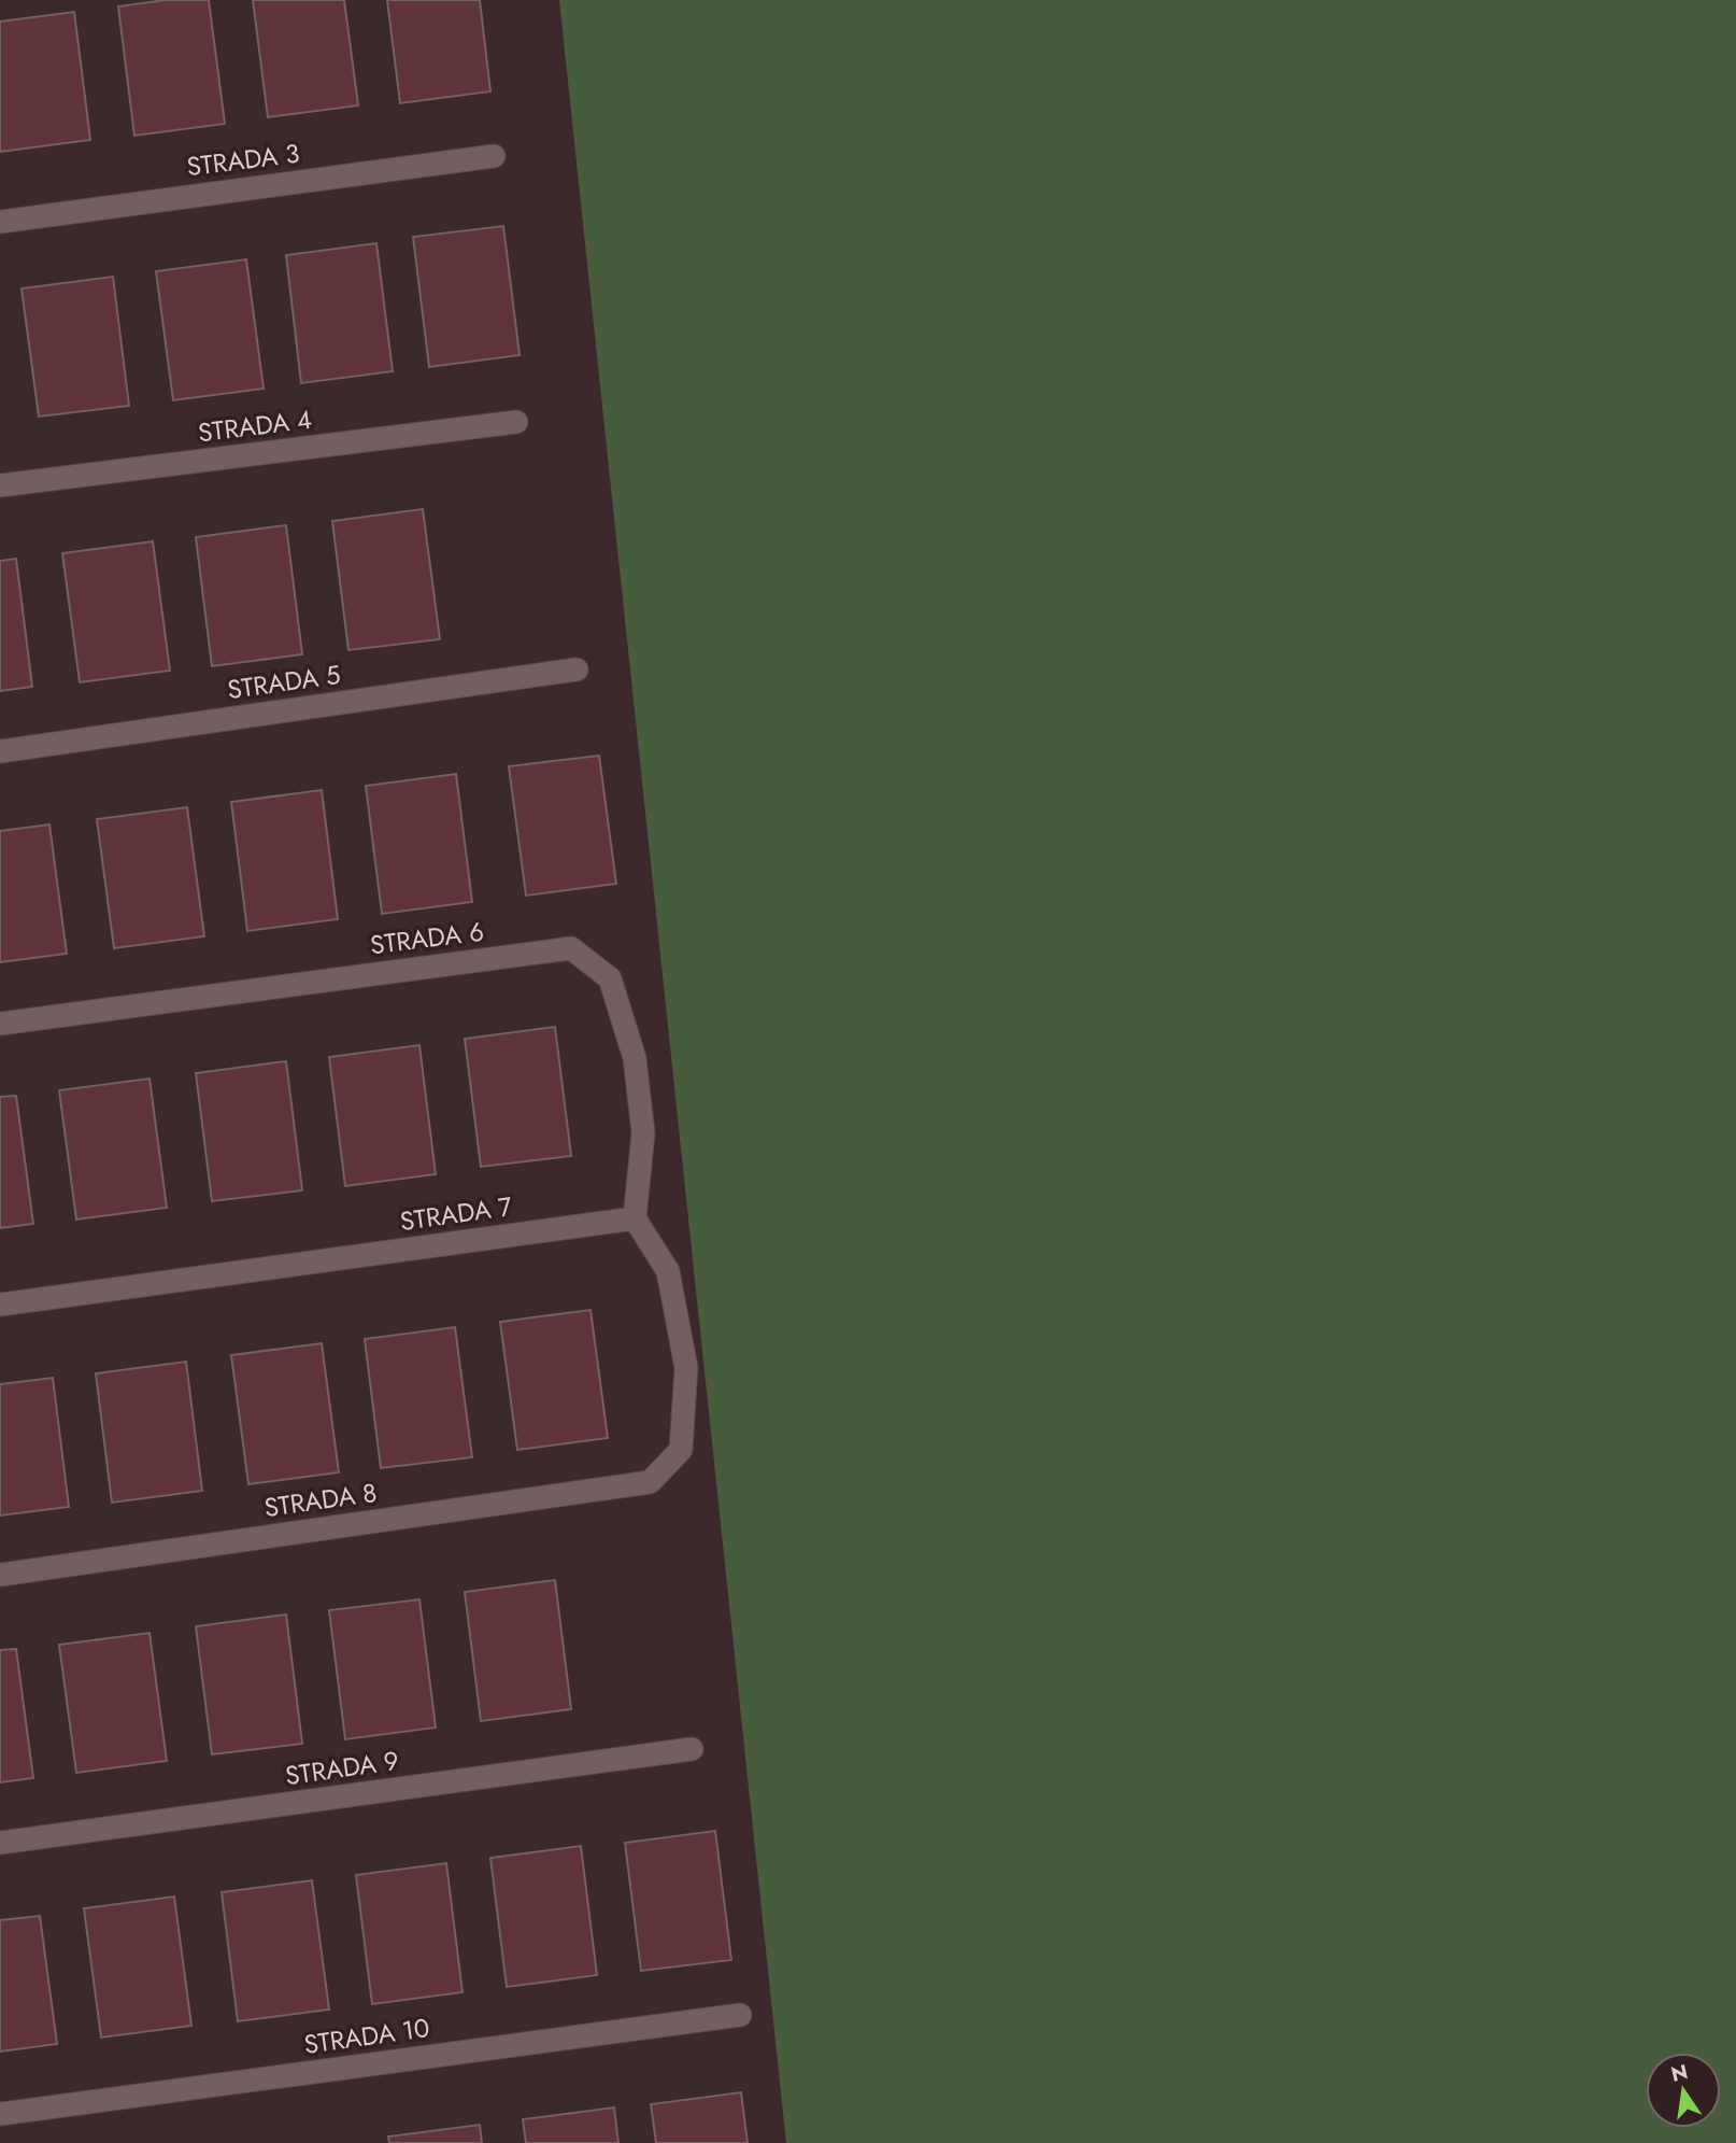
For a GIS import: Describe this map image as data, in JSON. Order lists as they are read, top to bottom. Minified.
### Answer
{"streets":{"street":["STRADA 3","STRADA 4","STRADA 5","STRADA 6","STRADA 7","STRADA 8","STRADA 9","STRADA 10"]},"crossings":[["STRADA 6","STRADA 7"],["STRADA 6","STRADA 8"],["STRADA 7","STRADA 8"]],"north":"top"}
